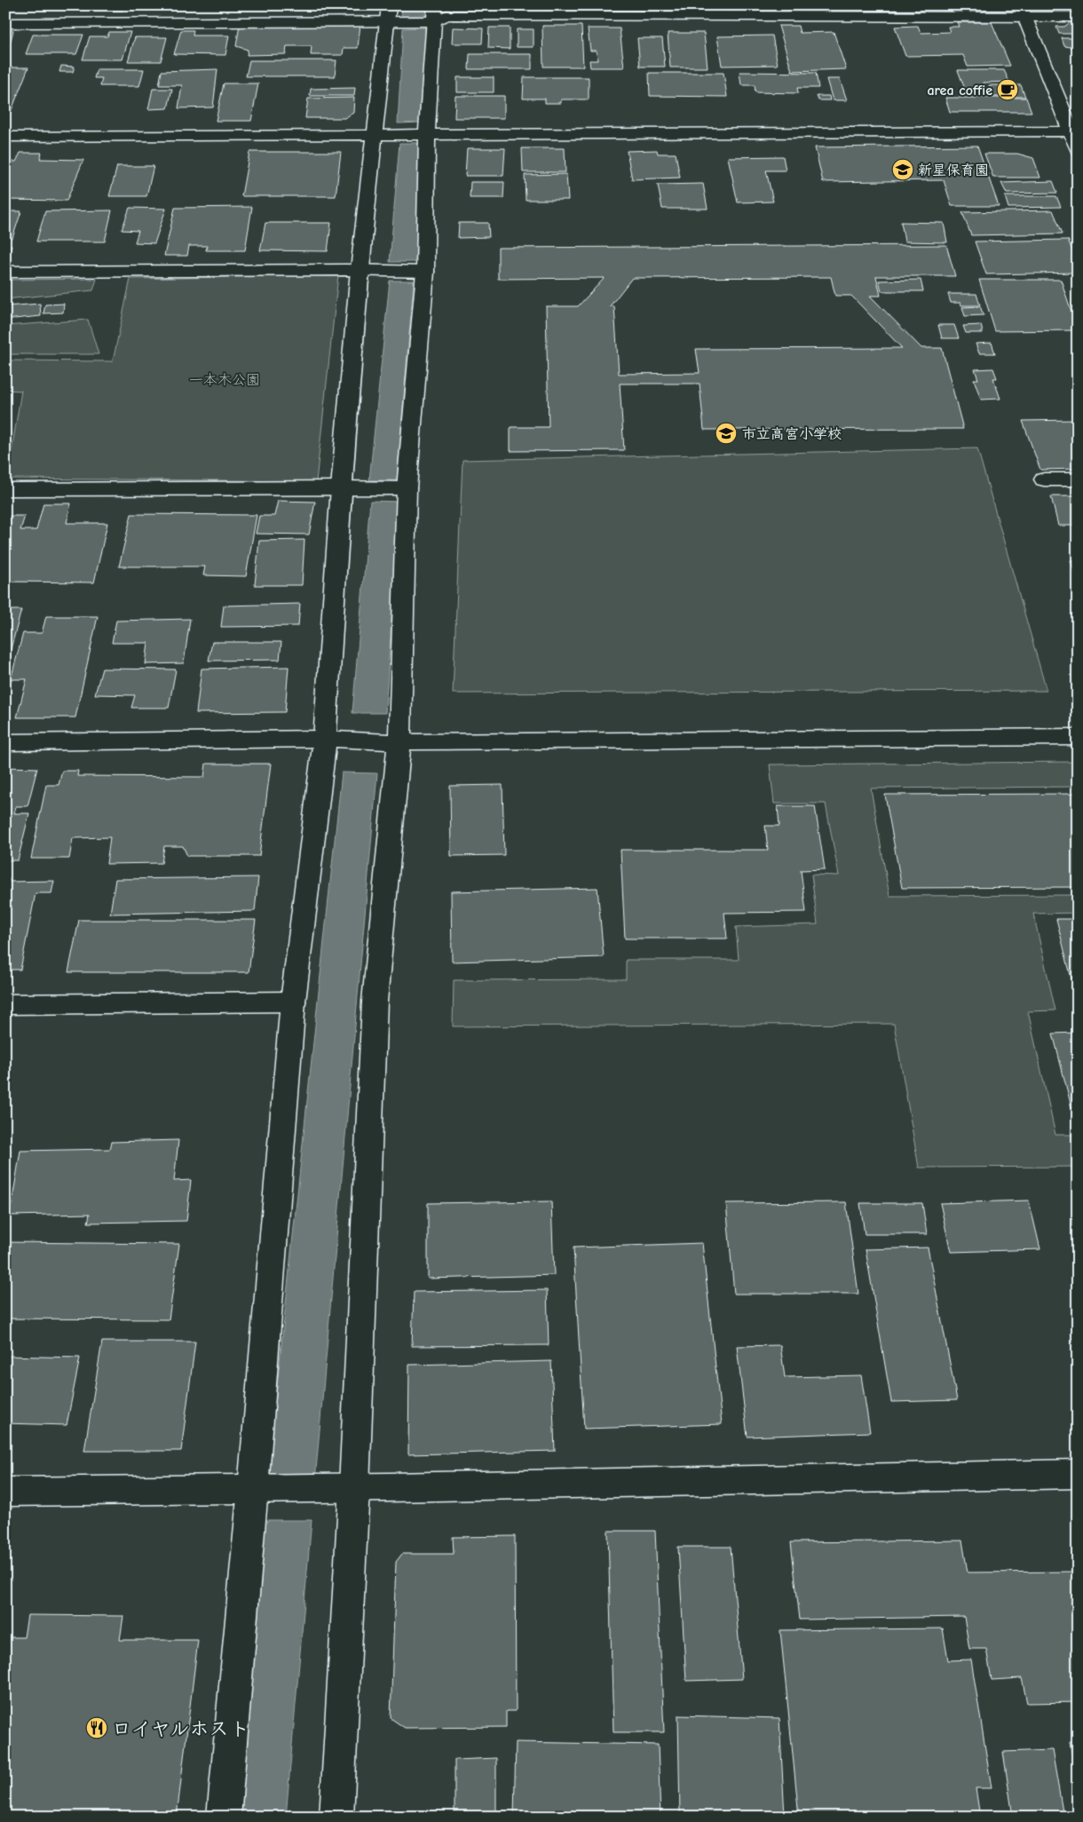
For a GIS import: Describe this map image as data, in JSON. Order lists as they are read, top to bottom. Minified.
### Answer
{"parks":["一本木公園"],"places":{"cafe":["area coffie"],"school or university":["新星保育園","市立高宮小学校"],"restaurant":["ロイヤルホスト"]}}
